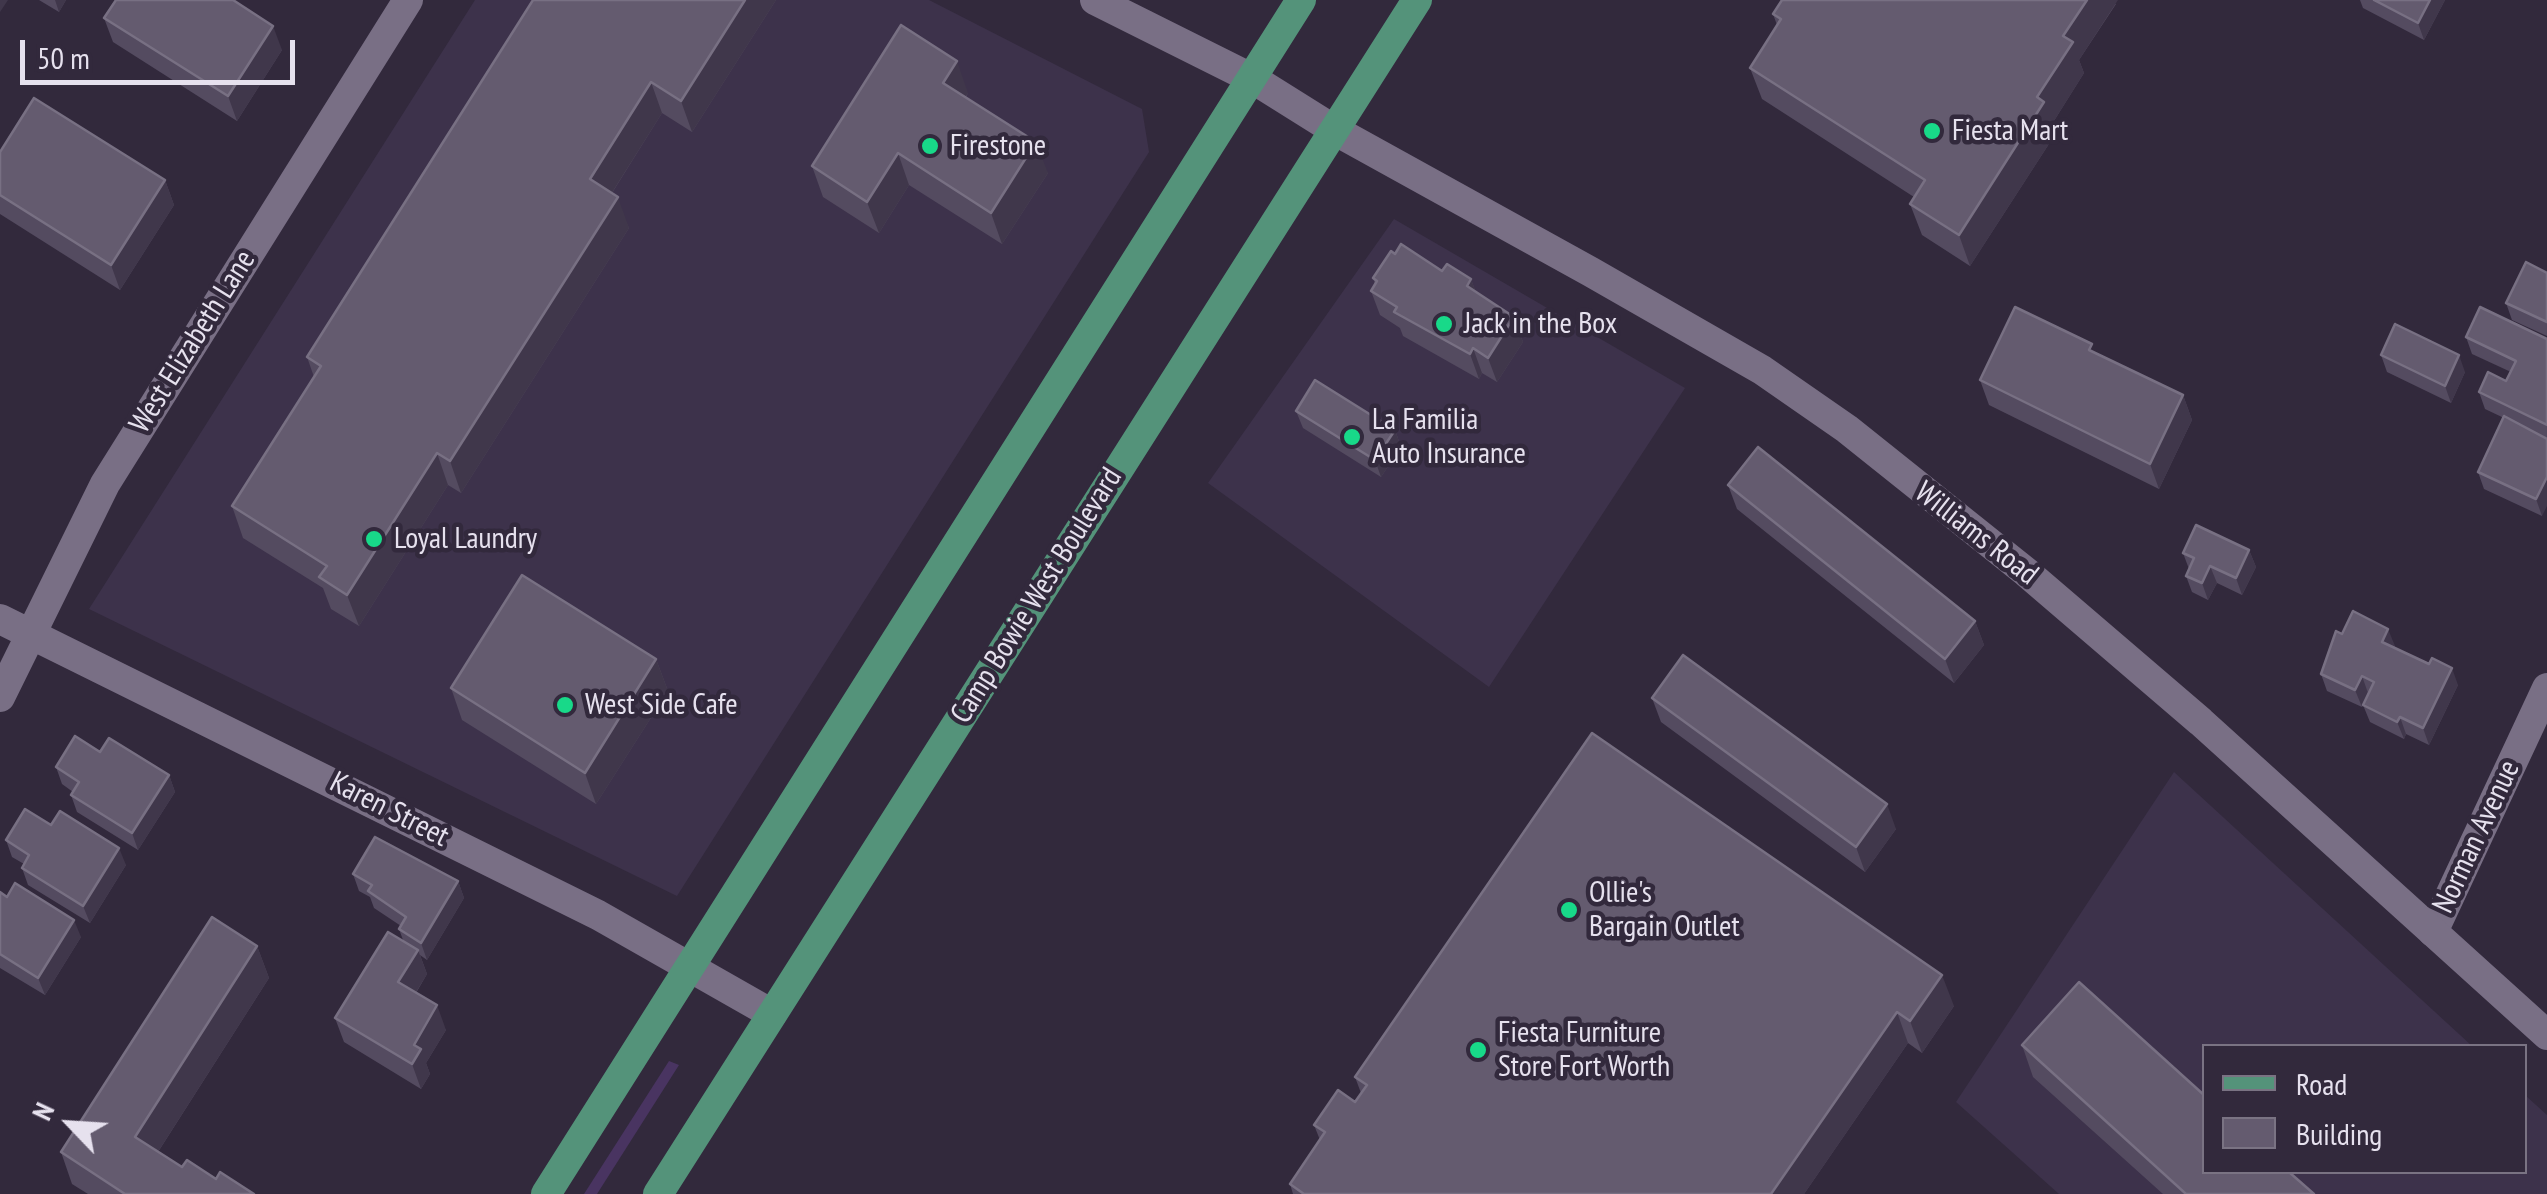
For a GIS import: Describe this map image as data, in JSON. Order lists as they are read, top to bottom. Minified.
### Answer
{"streets":{"main road":["Camp Bowie West Boulevard"],"street":["West Elizabeth Lane","Williams Road","Karen Street","Norman Avenue"]},"crossings":[["West Elizabeth Lane","Karen Street"],["Williams Road","Camp Bowie West Boulevard"],["Williams Road","Norman Avenue"],["Camp Bowie West Boulevard","Karen Street"]],"places":["Fiesta Mart","Firestone","Jack in the Box","La Familia Auto Insurance","Loyal Laundry","West Side Cafe","Ollie's Bargain Outlet","Fiesta Furniture Store Fort Worth"],"legend":["Road","Building"],"scale_bar":"50 m","north":"top left"}
